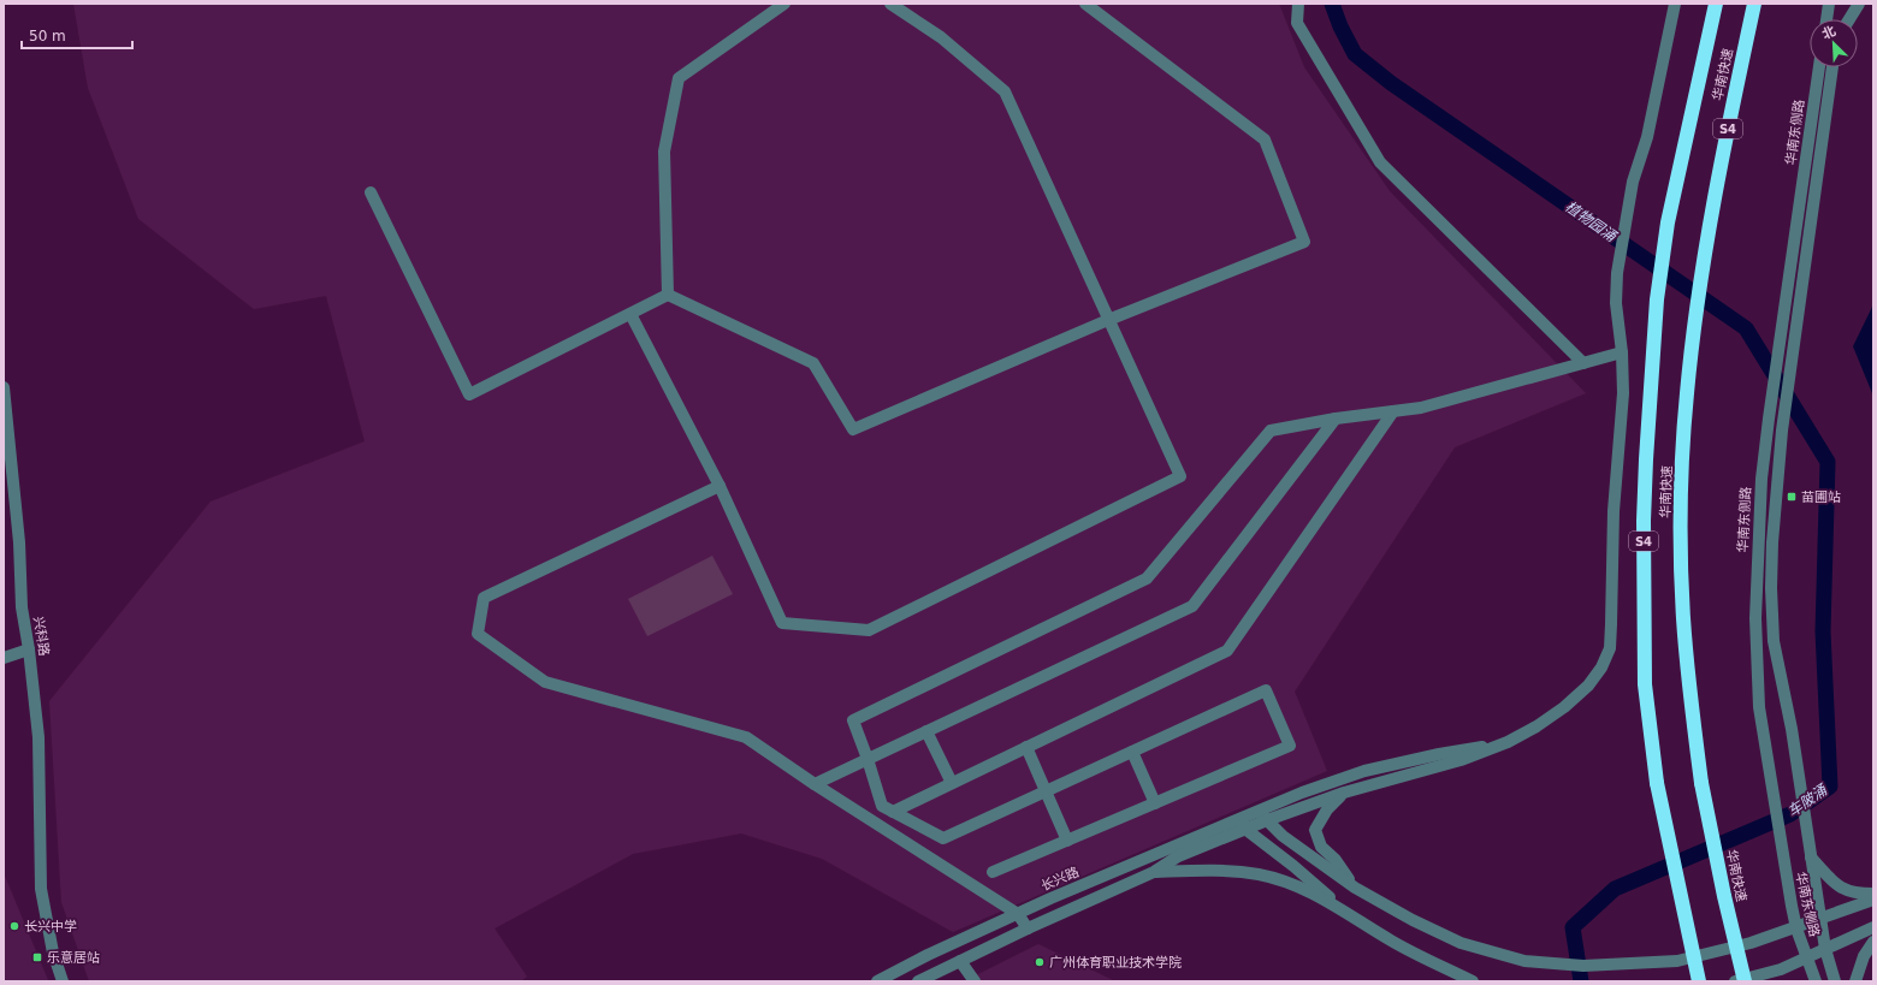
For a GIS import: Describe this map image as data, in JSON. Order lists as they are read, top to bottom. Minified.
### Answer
{"streets":{"highway":["华南快速","S4"],"street":["华南东侧路","兴科路","长兴路"]},"water":["植物园涌","车陂涌"],"places":{"transit":["苗圃站","乐意居站"],"other":["长兴中学","广州体育职业技术学院"]},"scale_bar":"50 m","north":"top left"}
